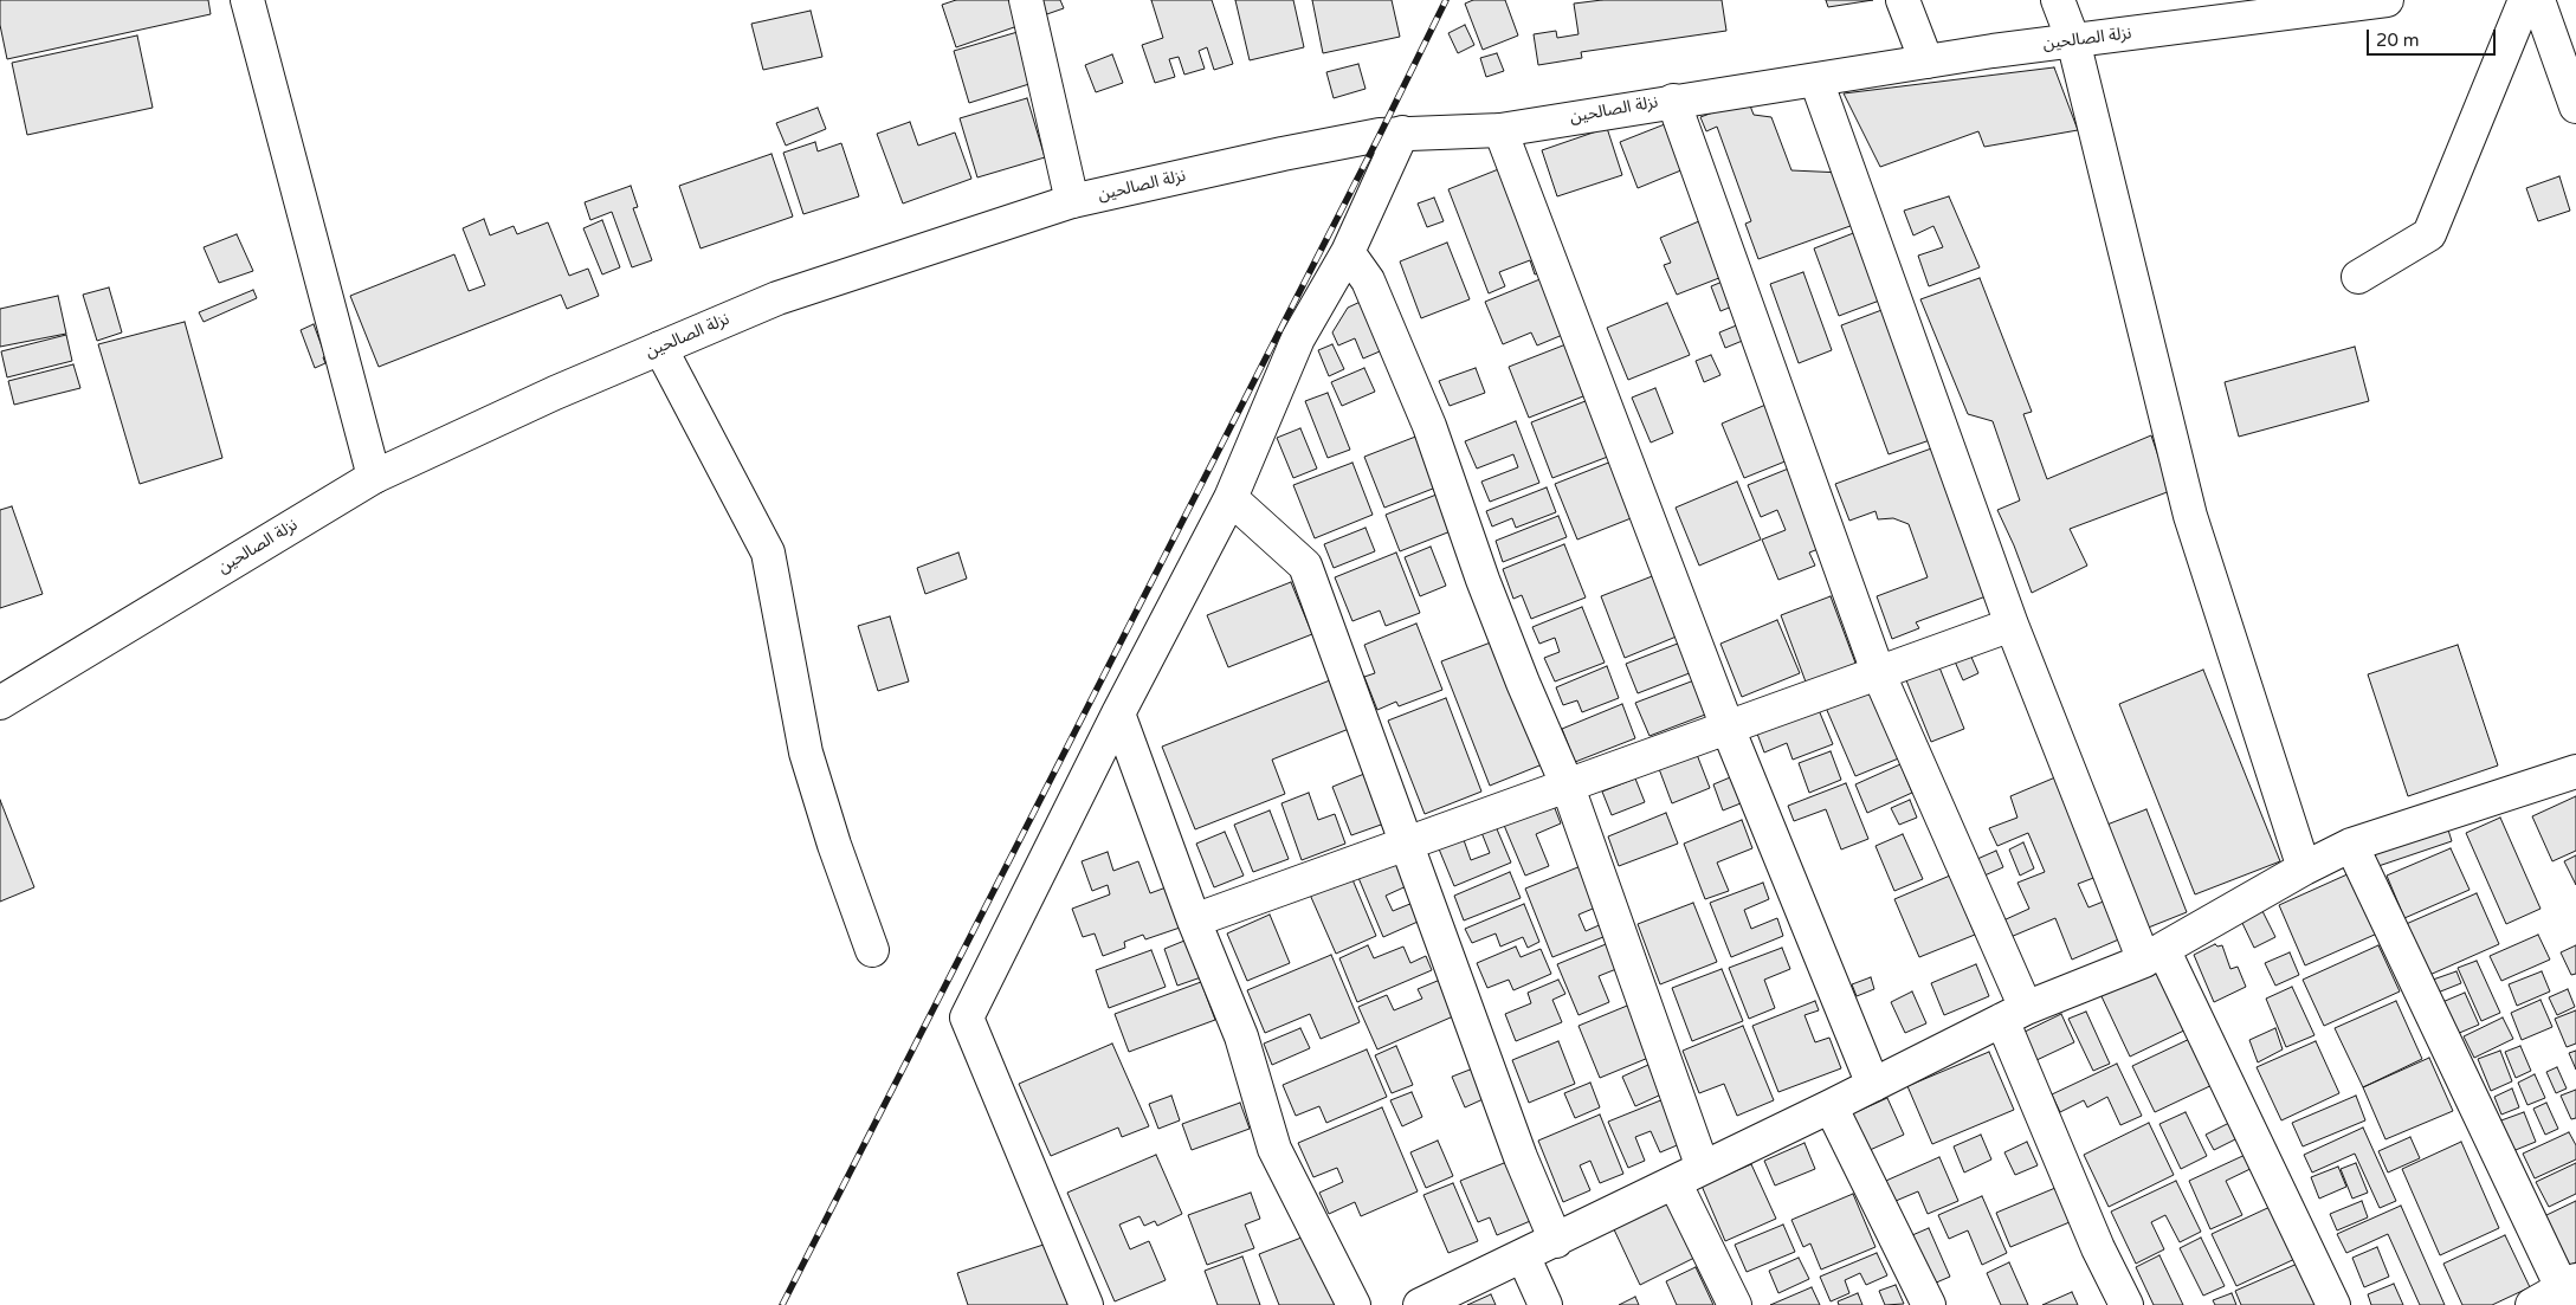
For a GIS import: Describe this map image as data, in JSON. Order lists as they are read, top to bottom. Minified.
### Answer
{"streets":{"street":["نزلة الصالحين"]},"scale_bar":"20 m"}
